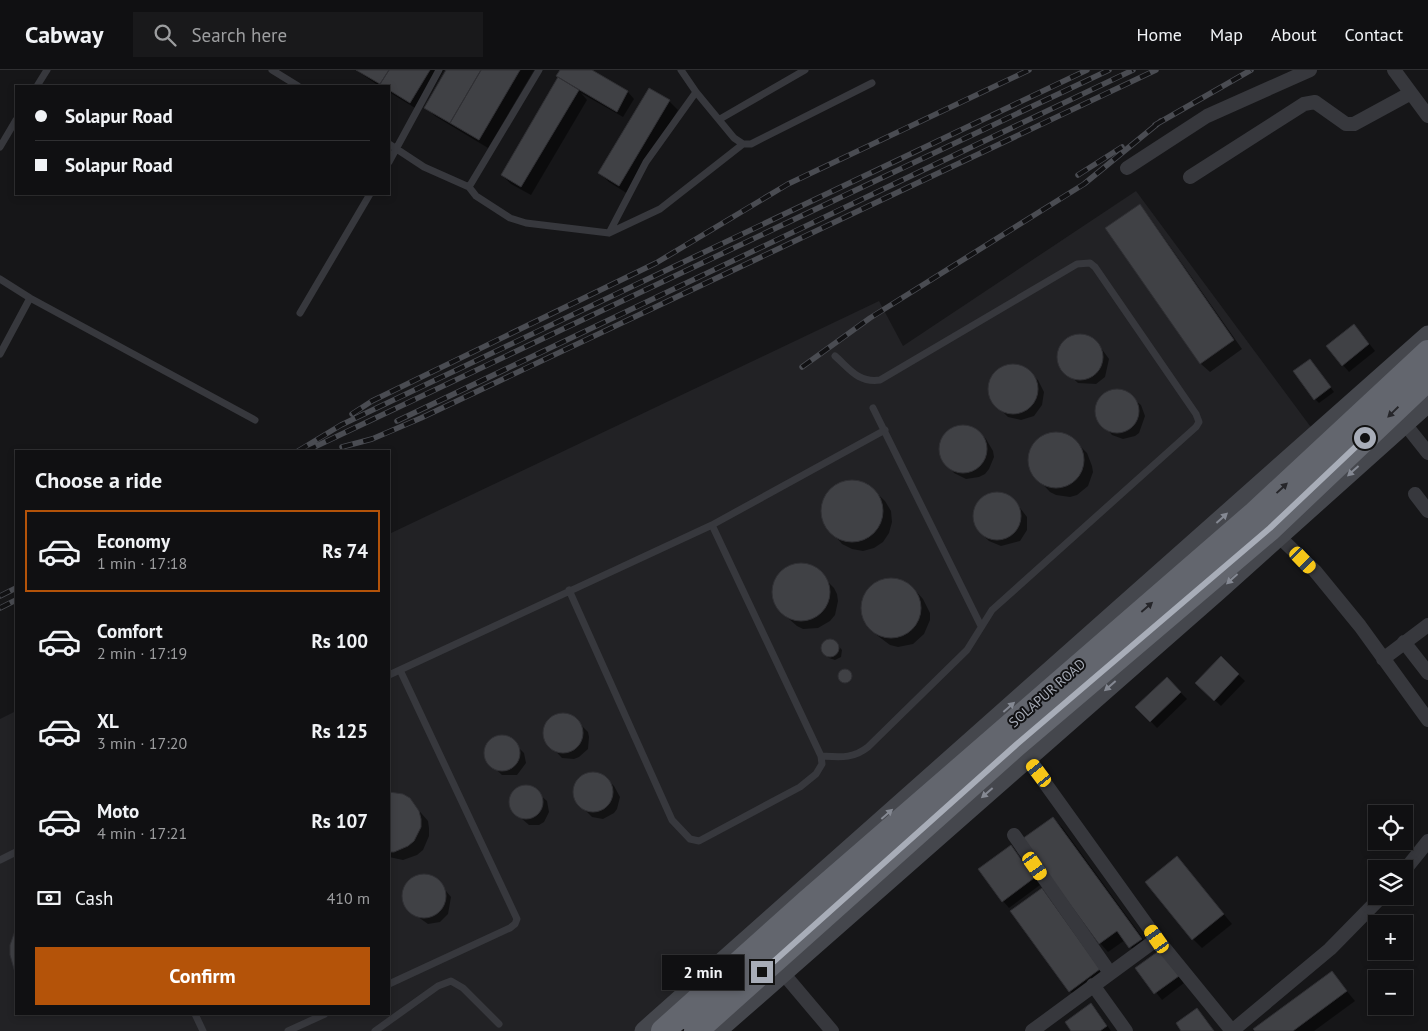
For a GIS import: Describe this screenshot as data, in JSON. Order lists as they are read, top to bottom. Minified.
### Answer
{"streets":{"highway":["SOLAPUR ROAD"]},"page":{"header":"Cabway","search":"Search here","nav":["Home","Map","About","Contact"],"banner":["Solapur Road","Solapur Road"],"heading":"Choose a ride","list":[{"name":"Economy","note":"1 min · 17:18","value":"Rs 74"},{"name":"Comfort","note":"2 min · 17:19","value":"Rs 100"},{"name":"XL","note":"3 min · 17:20","value":"Rs 125"},{"name":"Moto","note":"4 min · 17:21","value":"Rs 107"}],"map_buttons":["+","−"],"pay":["Cash","410 m"],"buttons":"Confirm","bubble":"2 min"}}
